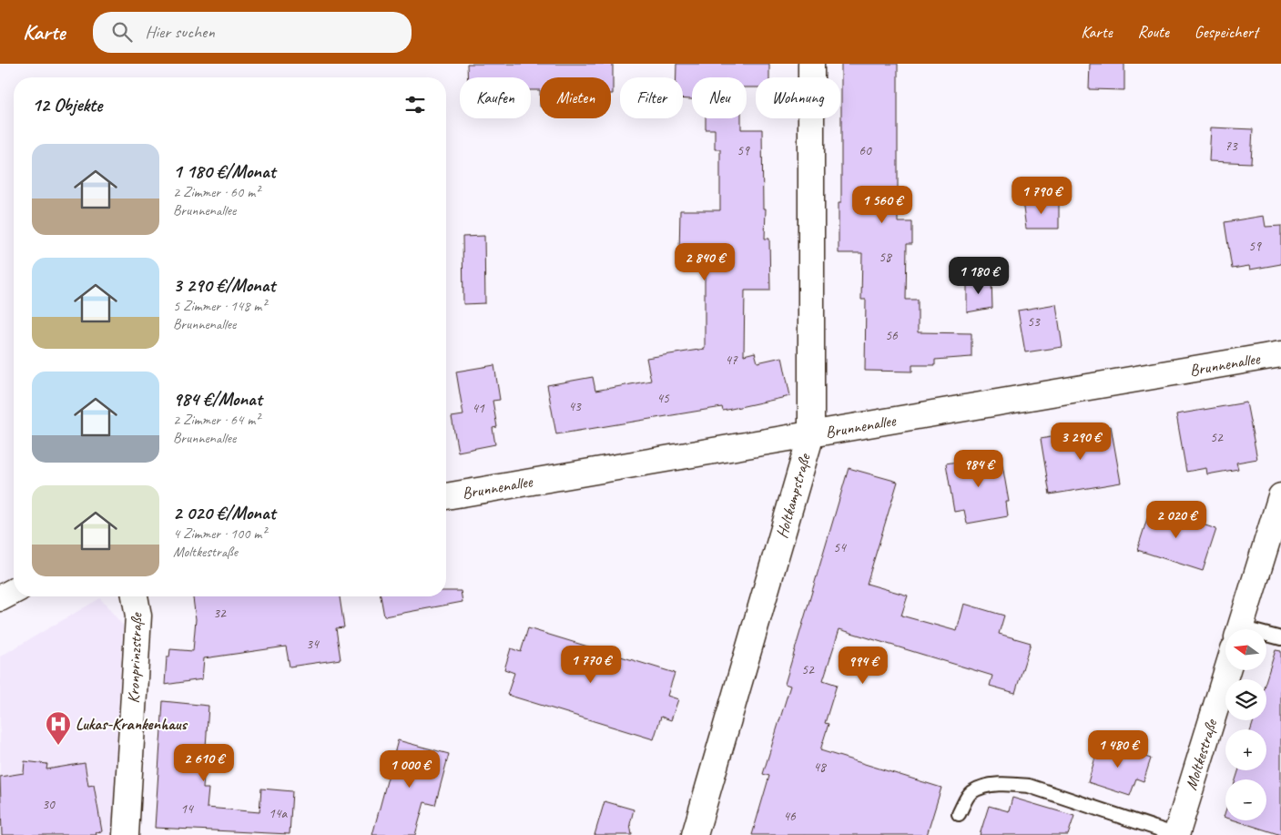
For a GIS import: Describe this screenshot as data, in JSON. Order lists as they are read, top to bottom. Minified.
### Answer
{"streets":{"street":["Brunnenallee","Holtkampstraße","Kronprinzstraße","Moltkestraße"]},"crossings":[["Brunnenallee","Holtkampstraße"]],"places":{"hospital":["Lukas-Krankenhaus"]},"house_numbers":["73","59","60","59","58","53","56","47","45","43","41","52","54","32","34","52","48","30","14","14a","46"],"north":"left","page":{"header":"Karte","search":"Hier suchen","nav":["Karte","Route","Gespeichert"],"chip":["Kaufen","Mieten","Filter","Neu","Wohnung"],"heading":"12 Objekte","list":[{"name":"1 180 €/Monat","note":"2 Zimmer · 60 m² · Brunnenallee"},{"name":"3 290 €/Monat","note":"5 Zimmer · 148 m² · Brunnenallee"},{"name":"984 €/Monat","note":"2 Zimmer · 64 m² · Brunnenallee"},{"name":"2 020 €/Monat","note":"4 Zimmer · 100 m² · Moltkestraße"}],"price":["1 790 €","1 560 €","2 840 €","1 180 €","3 290 €","984 €","2 020 €","1 770 €","994 €","1 480 €","2 610 €","1 000 €"],"map_buttons":["+","−"]}}
